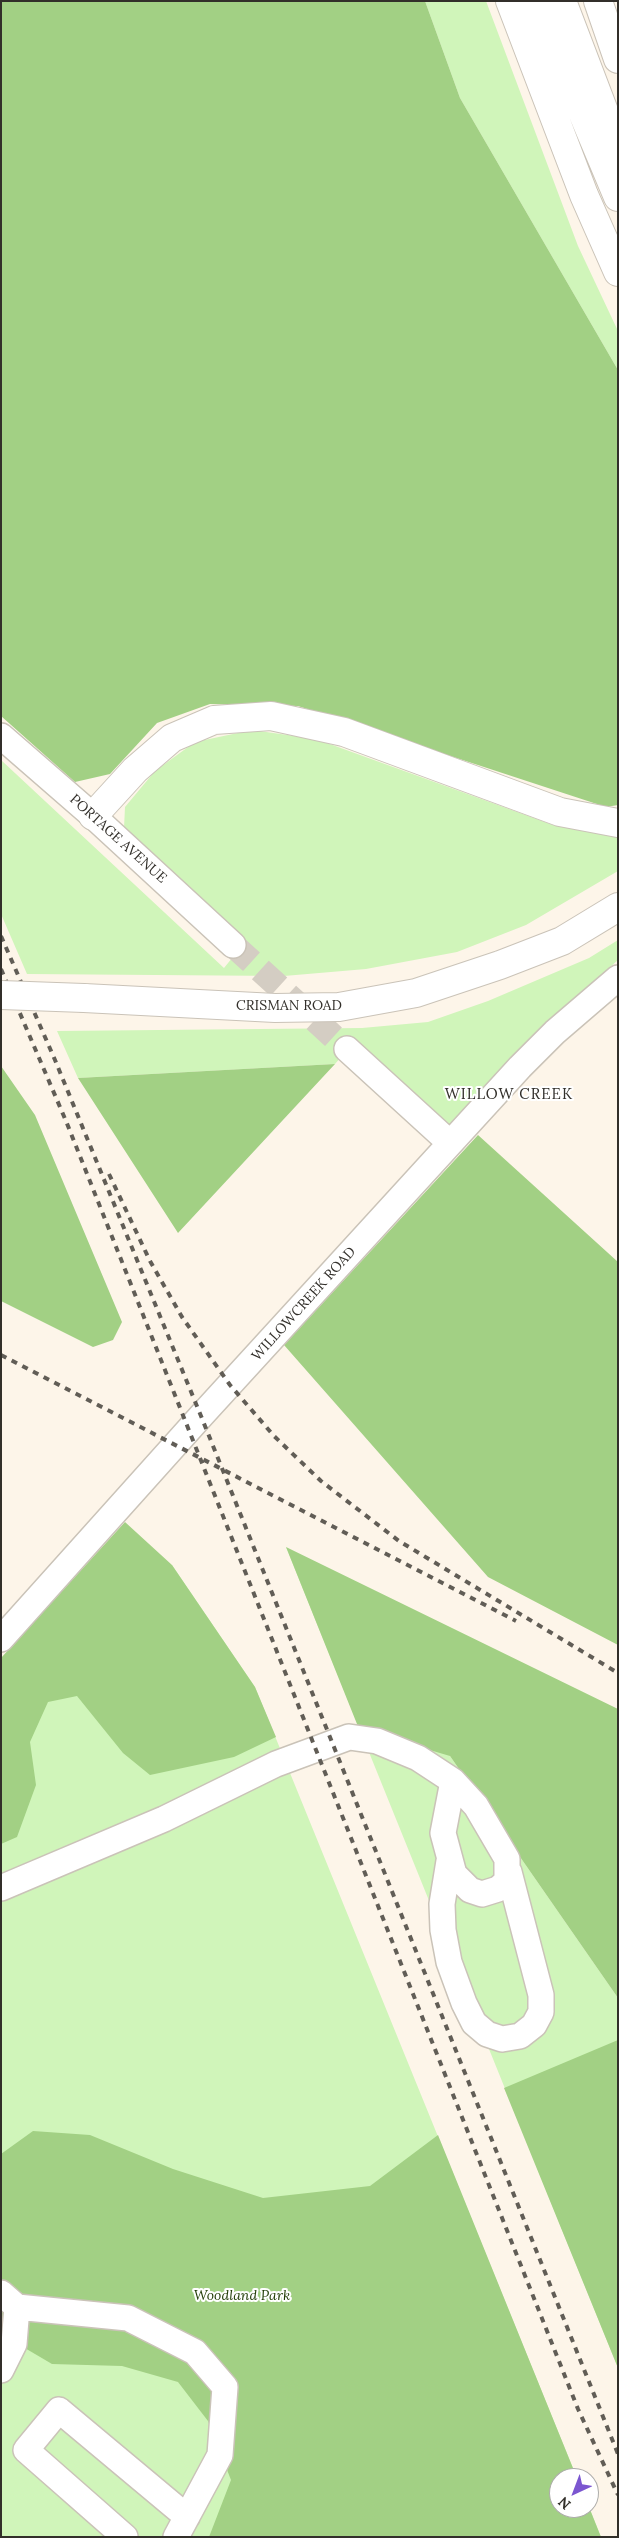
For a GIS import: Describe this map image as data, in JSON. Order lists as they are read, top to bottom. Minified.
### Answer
{"streets":{"main road":["CRISMAN ROAD"],"street":["PORTAGE AVENUE","WILLOWCREEK ROAD"]},"districts":["WILLOW CREEK"],"parks":["Woodland Park"],"north":"bottom left"}
